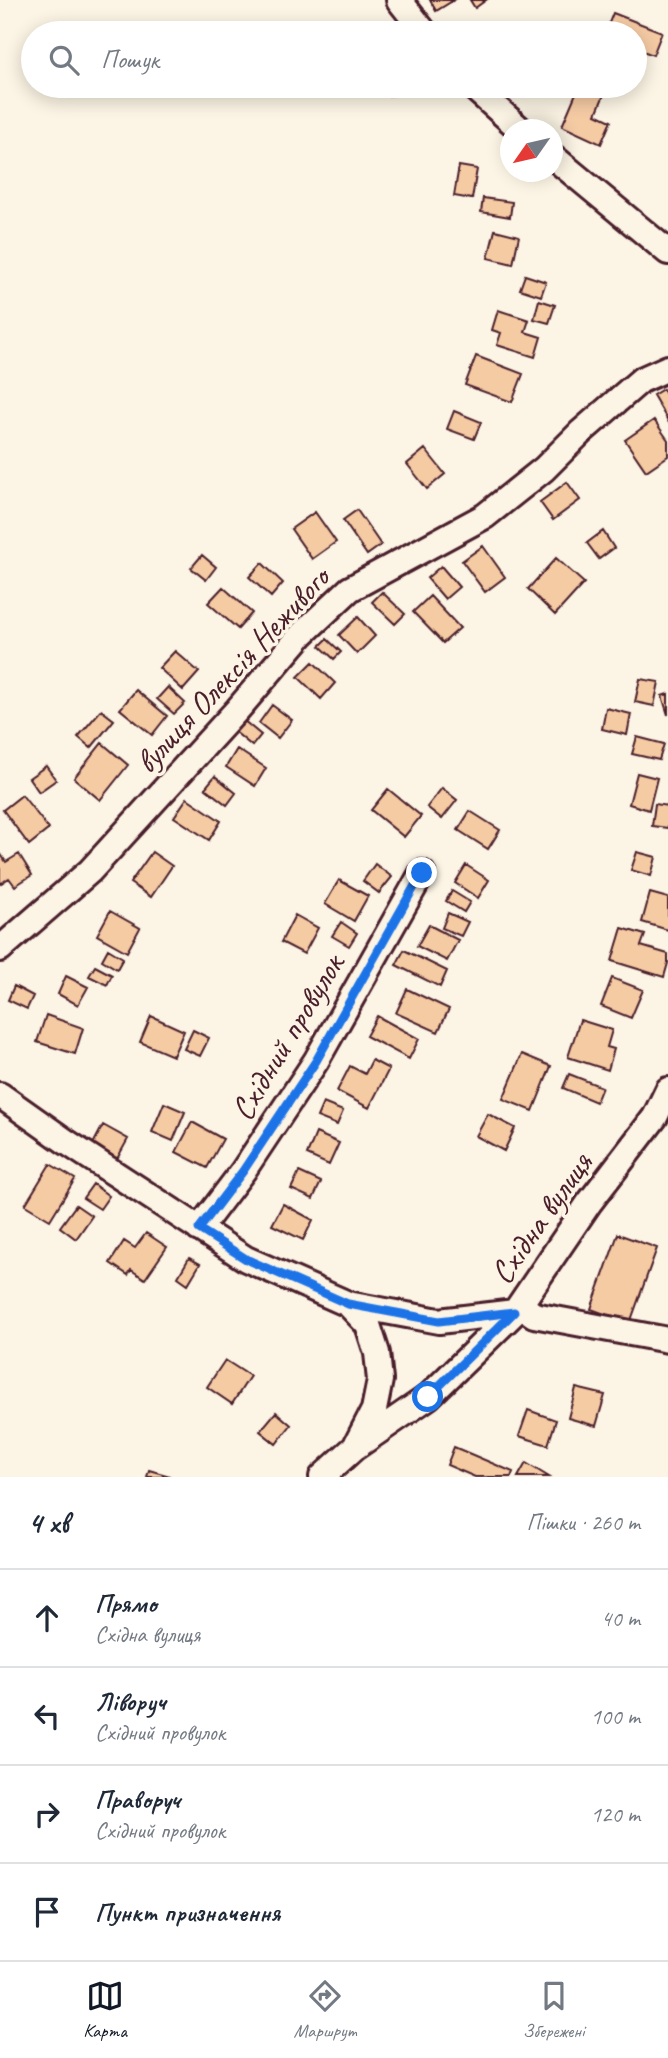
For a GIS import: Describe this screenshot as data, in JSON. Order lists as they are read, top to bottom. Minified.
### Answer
{"streets":{"street":["вулиця Олексія Неживого","Східний провулок","Східна вулиця"]},"north":"bottom left","page":{"search":"Пошук","heading":["4 хв","Пішки · 260 m"],"list":[["Прямо","Східна вулиця","40 m"],["Ліворуч","Східний провулок","100 m"],["Праворуч","Східний провулок","120 m"],"Пункт призначення"],"nav":["Карта","Маршрут","Збережені"]}}
